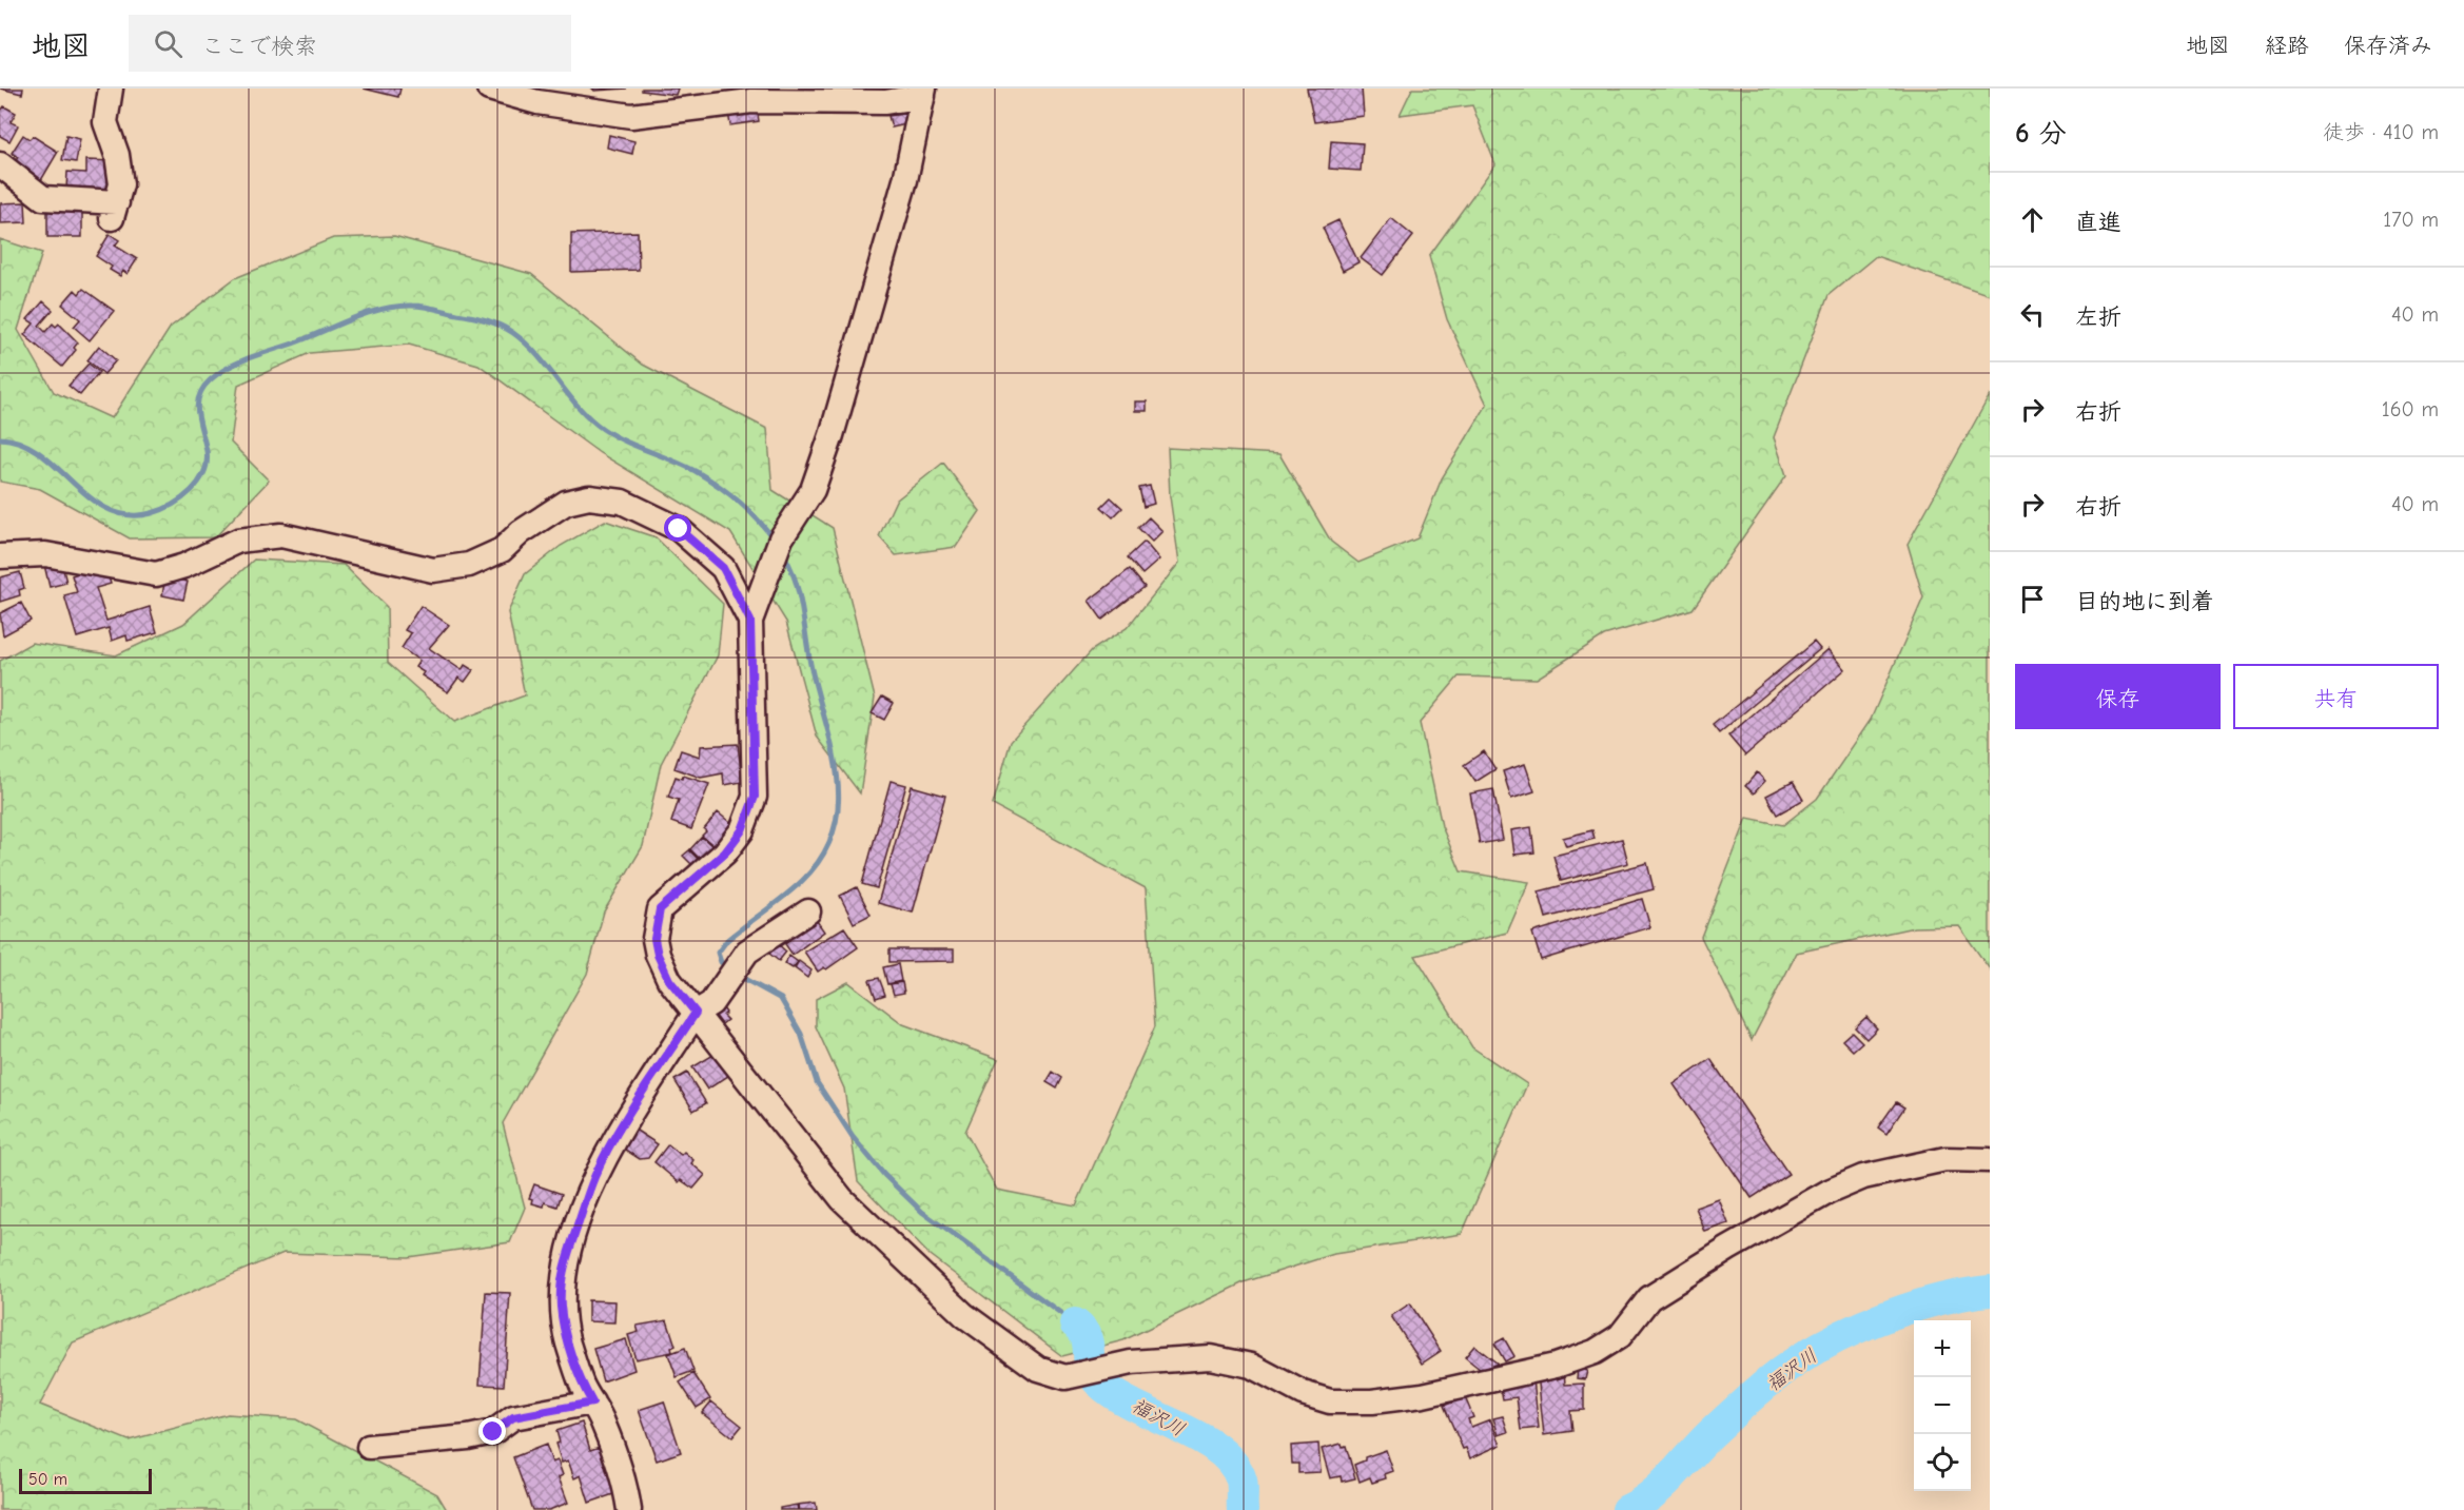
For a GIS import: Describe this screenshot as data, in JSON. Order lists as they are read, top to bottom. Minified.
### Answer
{"water":["福沢川"],"scale_bar":"50 m","page":{"header":"地図","search":"ここで検索","nav":["地図","経路","保存済み"],"heading":["6 分","徒歩 · 410 m"],"list":[["直進","170 m"],["左折","40 m"],["右折","160 m"],["右折","40 m"],"目的地に到着"],"buttons":["保存","共有"],"map_buttons":["+","−"],"scale":"50 m"}}
